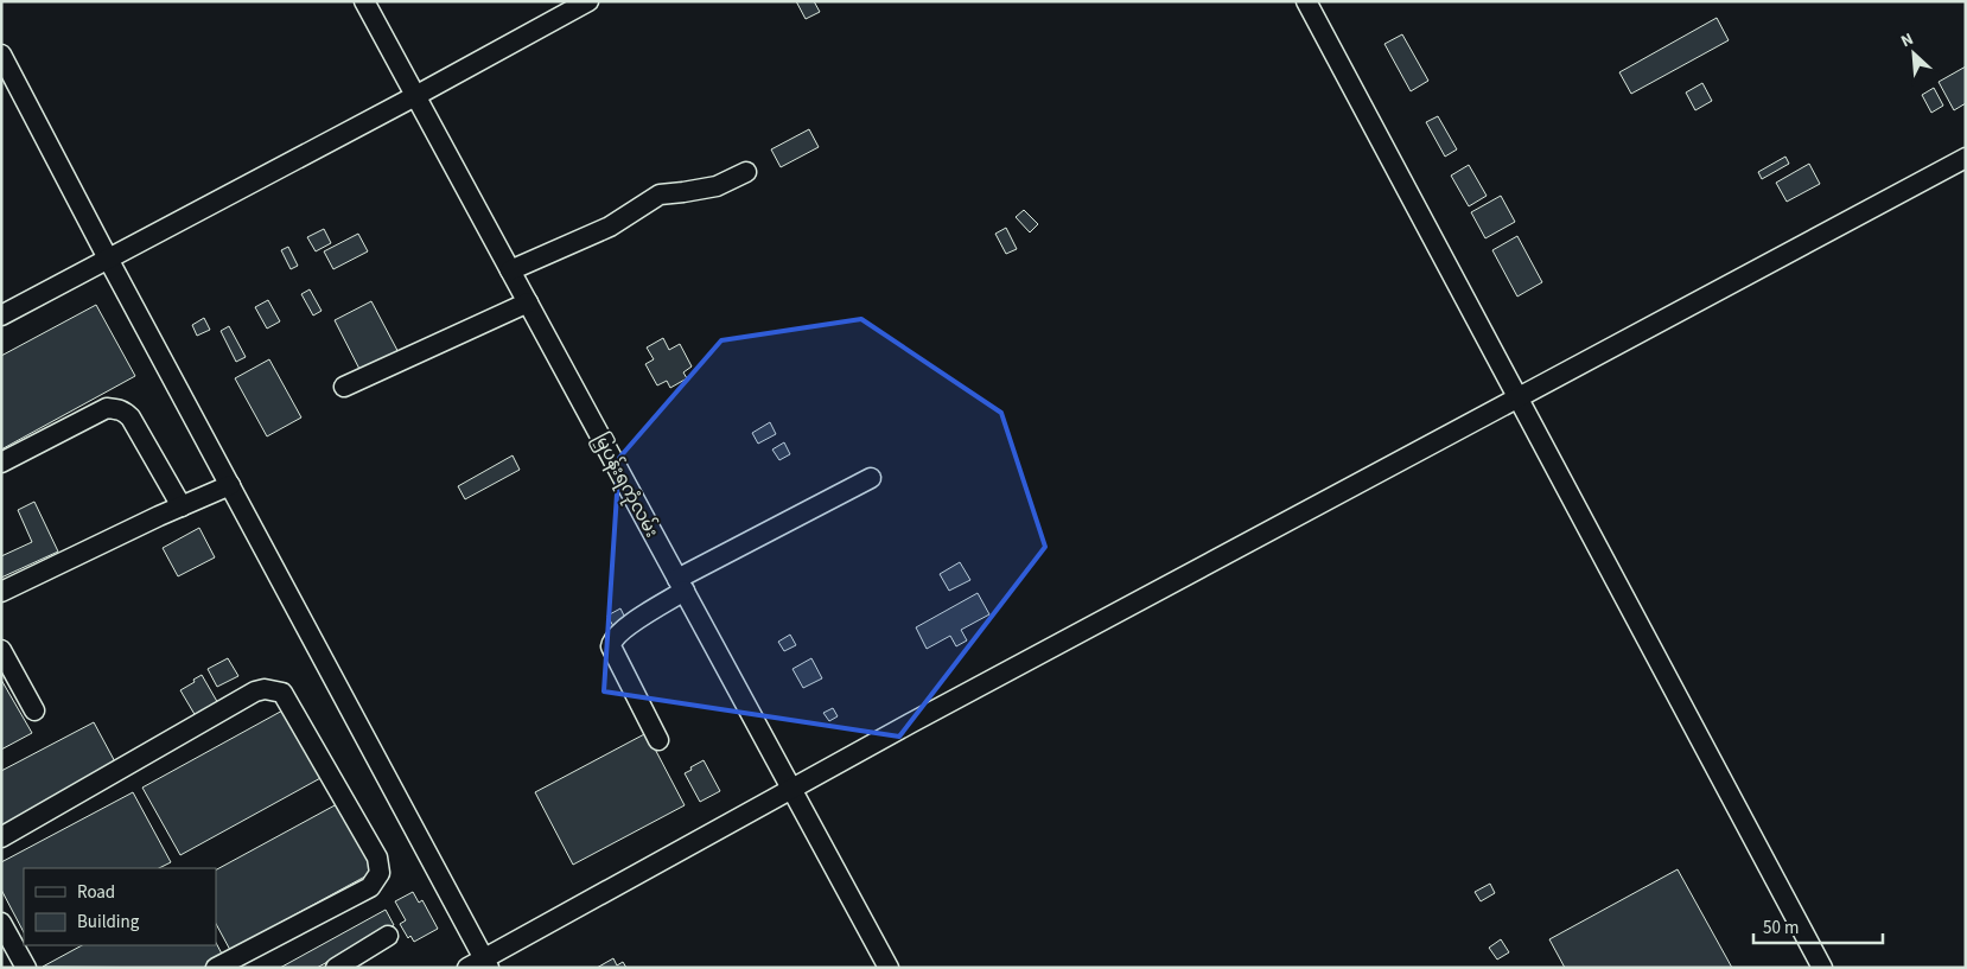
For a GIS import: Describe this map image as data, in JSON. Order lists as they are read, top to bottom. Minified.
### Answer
{"streets":{"street":["မြပန်းရကုံလမ်း"]},"legend":["Road","Building"],"scale_bar":"50 m","north":"top left"}
